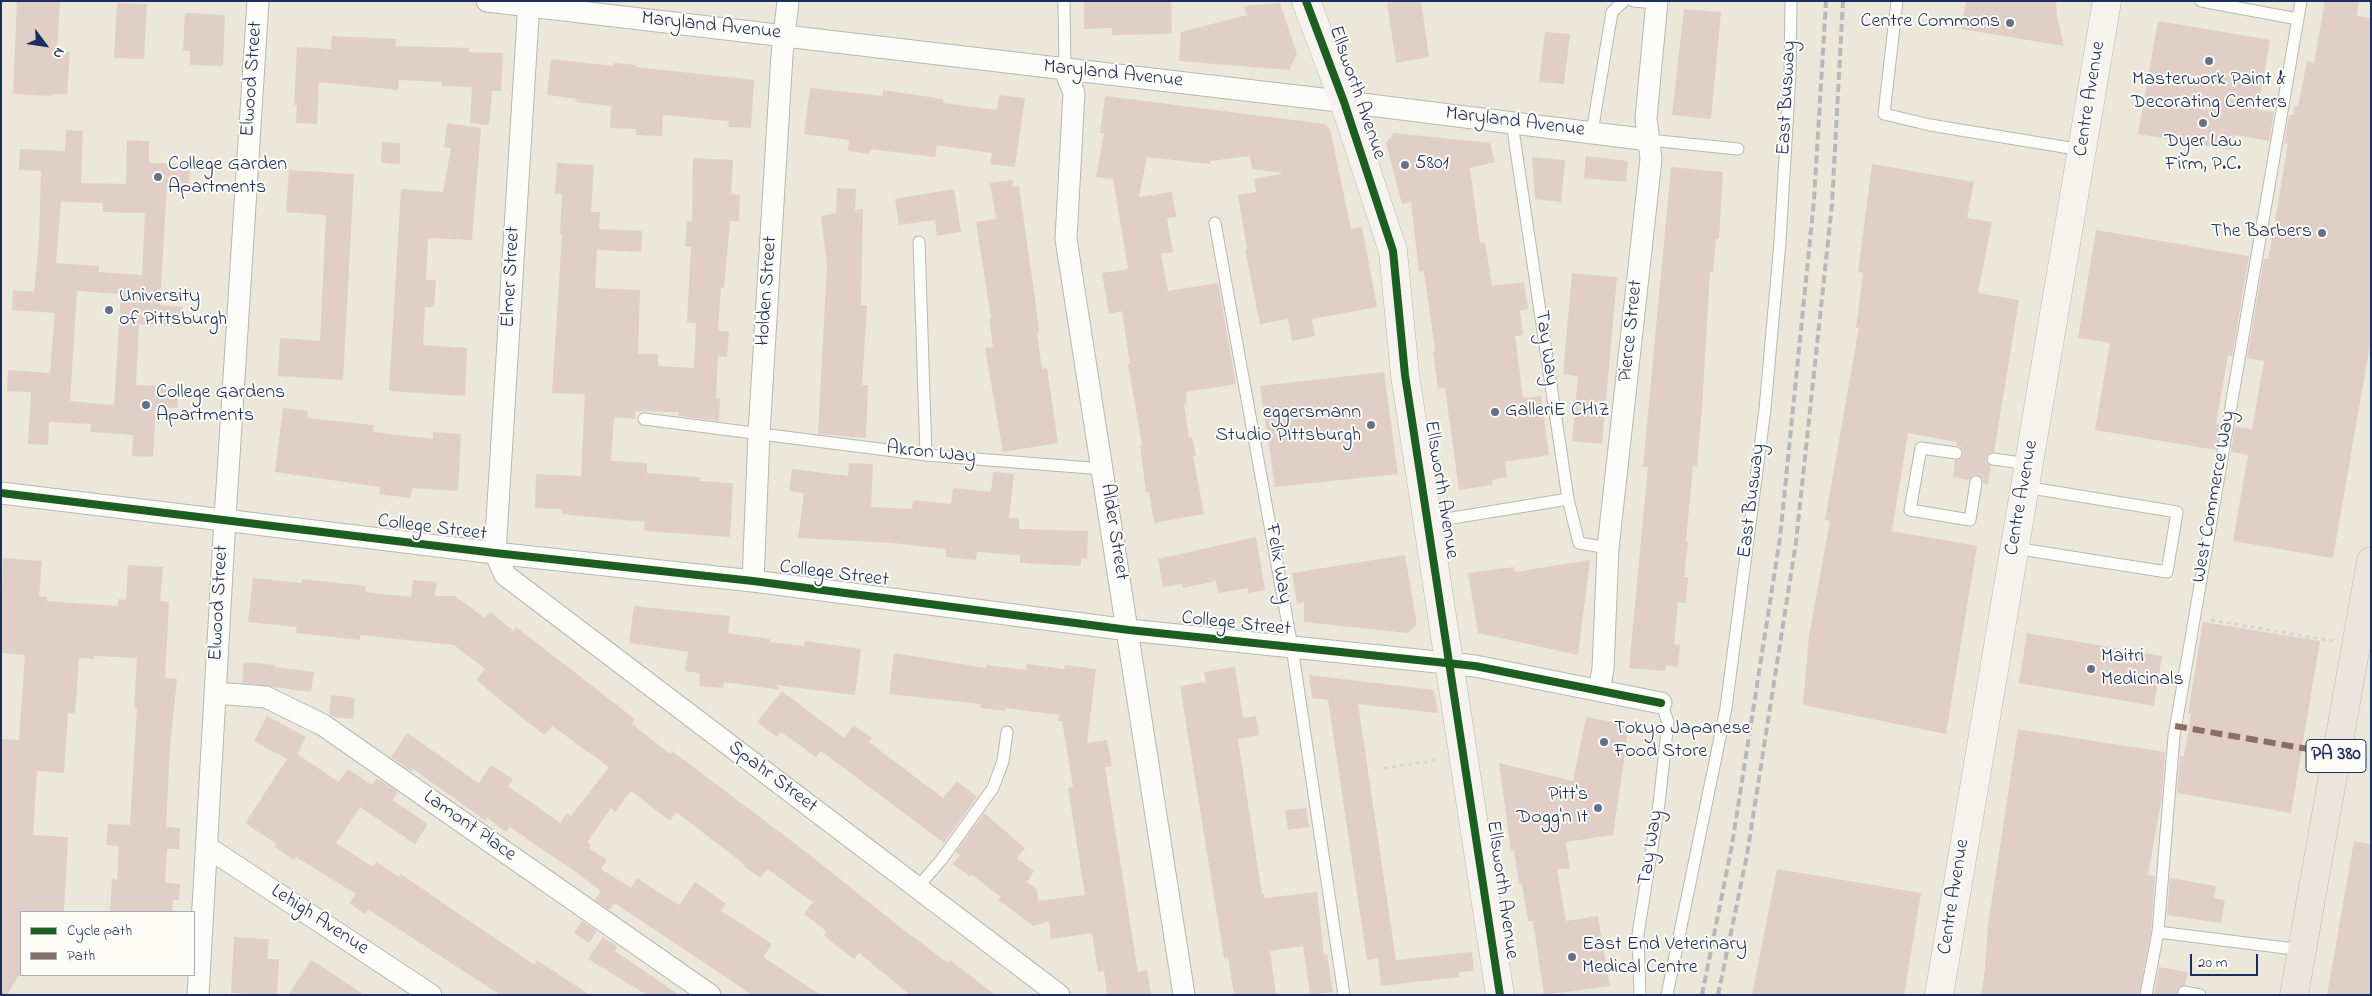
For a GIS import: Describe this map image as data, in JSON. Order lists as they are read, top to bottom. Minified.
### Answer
{"streets":{"main road":["PA 380"],"street":["Maryland Avenue","Elwood Street","Ellsworth Avenue","Centre Avenue","Elmer Street","Holden Street","Pierce Street","College Street","Alder Street","Spahr Street","Lamont Place","Lehigh Avenue"],"lane":["East Busway","Tay Way","Akron Way","West Commerce Way","Felix Way"]},"crossings":[["Maryland Avenue","Ellsworth Avenue"],["Maryland Avenue","Elmer Street"],["Maryland Avenue","Holden Street"],["Maryland Avenue","Pierce Street"],["Maryland Avenue","Tay Way"],["Maryland Avenue","Alder Street"],["Elwood Street","College Street"],["Elwood Street","Lamont Place"],["Elwood Street","Lehigh Avenue"],["Ellsworth Avenue","College Street"],["Elmer Street","College Street"],["Elmer Street","Spahr Street"],["Holden Street","Akron Way"],["Holden Street","College Street"],["Pierce Street","Tay Way"],["Pierce Street","College Street"],["Tay Way","College Street"],["Akron Way","Alder Street"],["College Street","Alder Street"],["College Street","Felix Way"],["College Street","Spahr Street"]],"places":["Centre Commons","Masterwork Paint & Decorating Centers","Dyer Law Firm, P.C.","5801","College Garden Apartments","The Barbers","University of Pittsburgh","College Gardens Apartments","GalleriE CHIZ","eggersmann Studio PIttsburgh","Maitri Medicinals","Tokyo Japanese Food Store","Pitt's Dogg'n It","East End Veterinary Medical Centre"],"legend":["Cycle path","Path"],"scale_bar":"20 m","north":"bottom right"}
